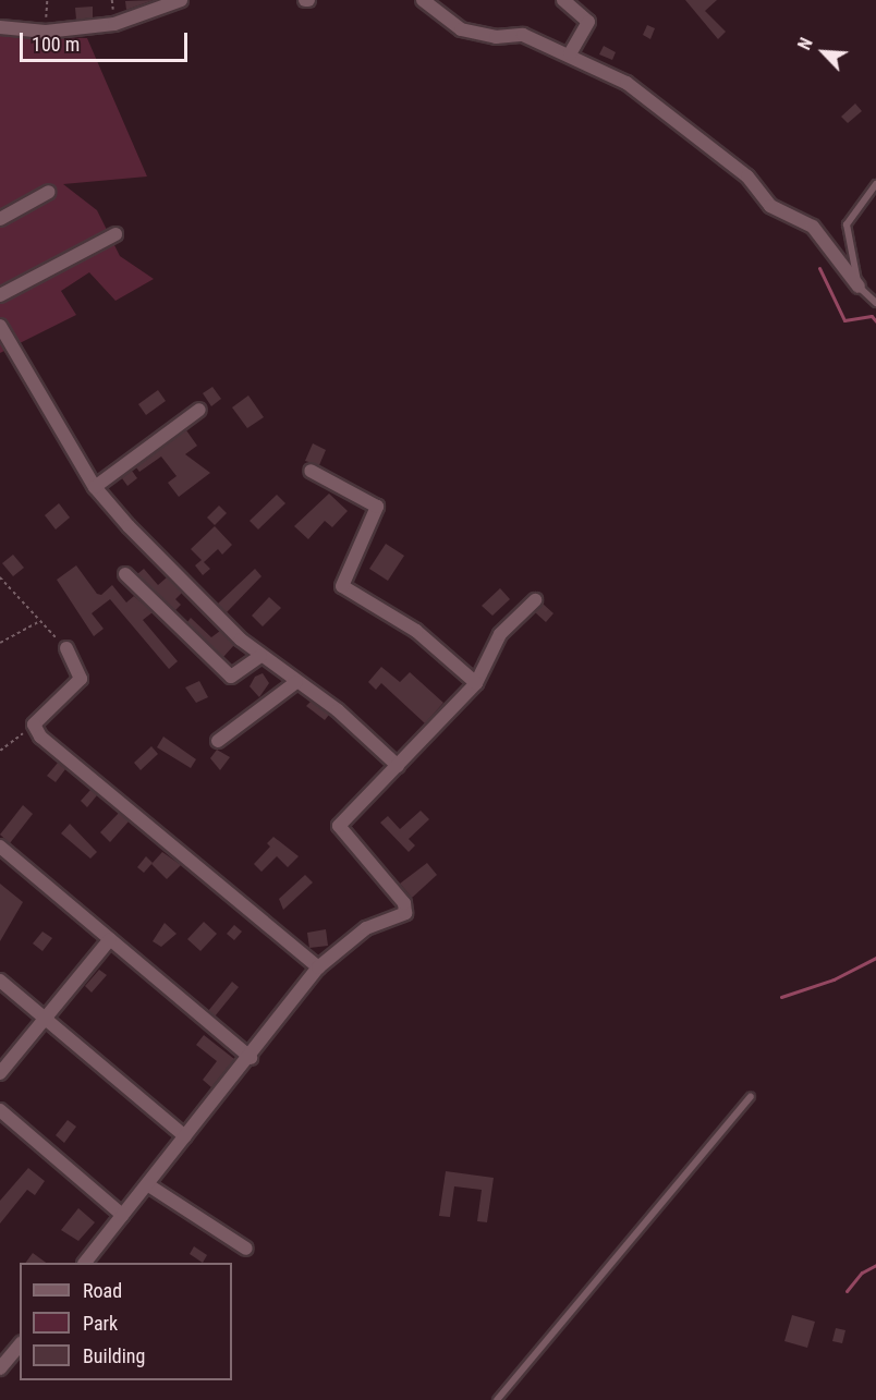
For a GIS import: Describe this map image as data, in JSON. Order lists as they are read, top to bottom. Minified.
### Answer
{"legend":["Road","Park","Building"],"scale_bar":"100 m","north":"top left"}
